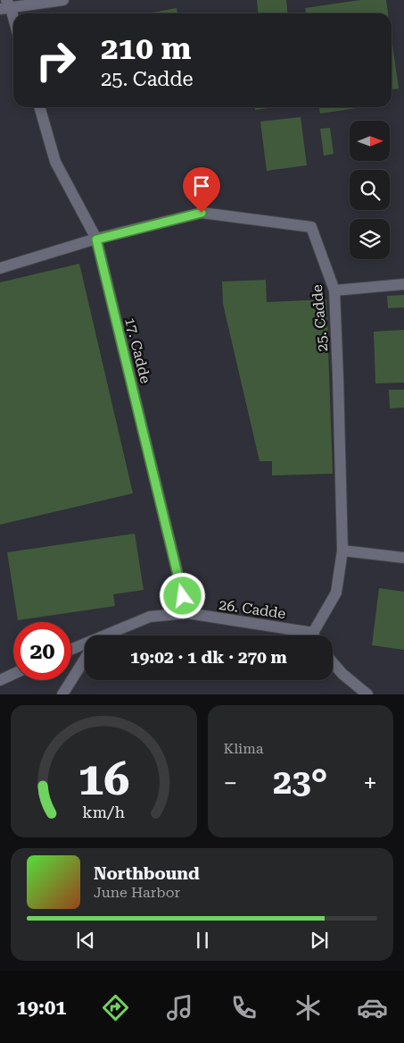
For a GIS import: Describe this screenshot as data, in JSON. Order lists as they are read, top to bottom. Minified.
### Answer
{"streets":{"lane":["25. Cadde","17. Cadde","26. Cadde"]},"crossings":[["25. Cadde","17. Cadde"],["25. Cadde","26. Cadde"],["17. Cadde","26. Cadde"]],"north":"right","page":{"turn":["210 m","25. Cadde"],"limit":"20","trip":"19:02 · 1 dk · 270 m","tile":"Klima","heat":["−","23°","+"],"song":["Northbound","June Harbor"],"tabs":"19:01","gauge":["16","km/h"]}}
